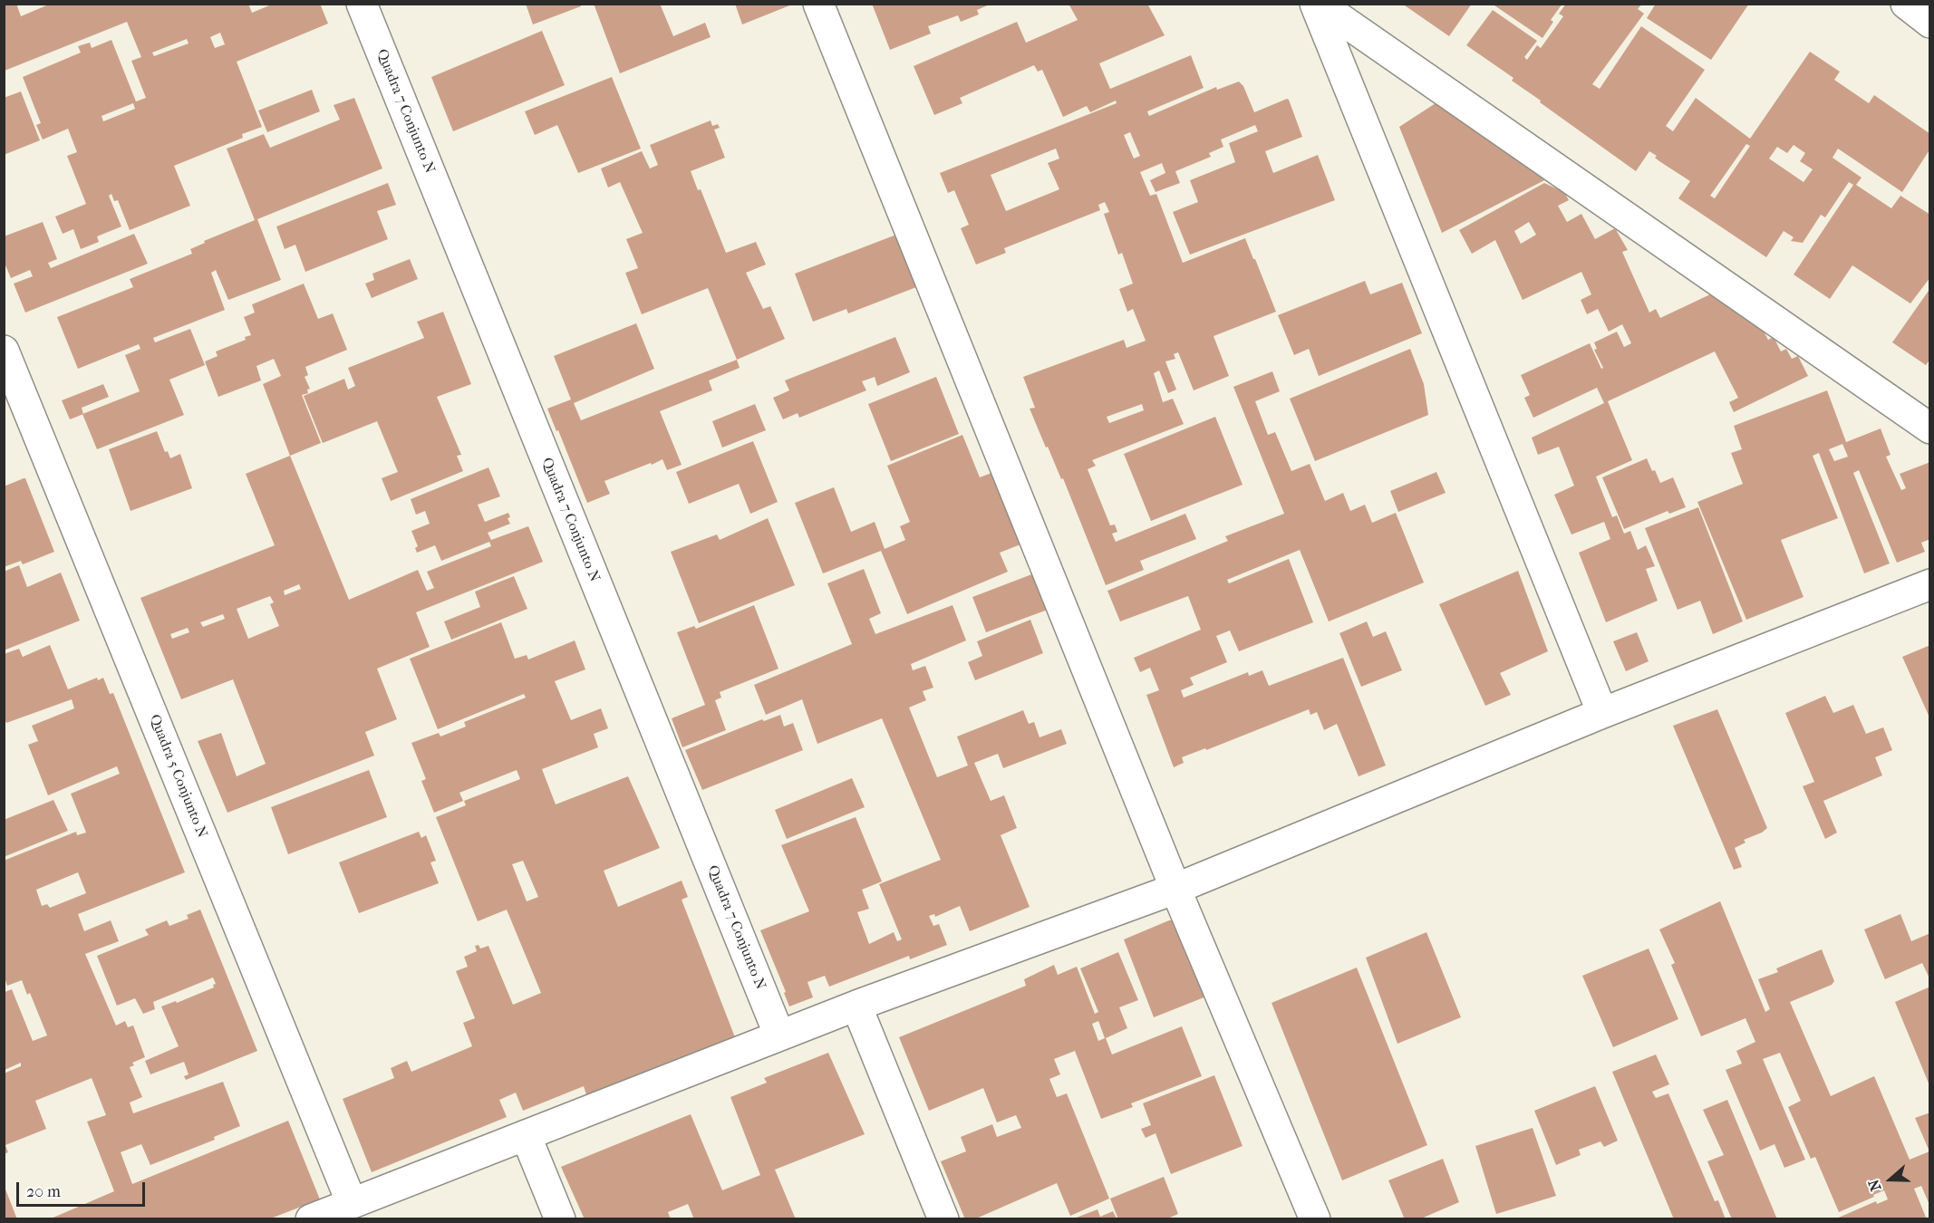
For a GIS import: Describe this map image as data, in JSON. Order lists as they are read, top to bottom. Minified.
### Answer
{"streets":{"street":["Quadra 7 Conjunto N","Quadra 5 Conjunto N"]},"scale_bar":"20 m","north":"left"}
